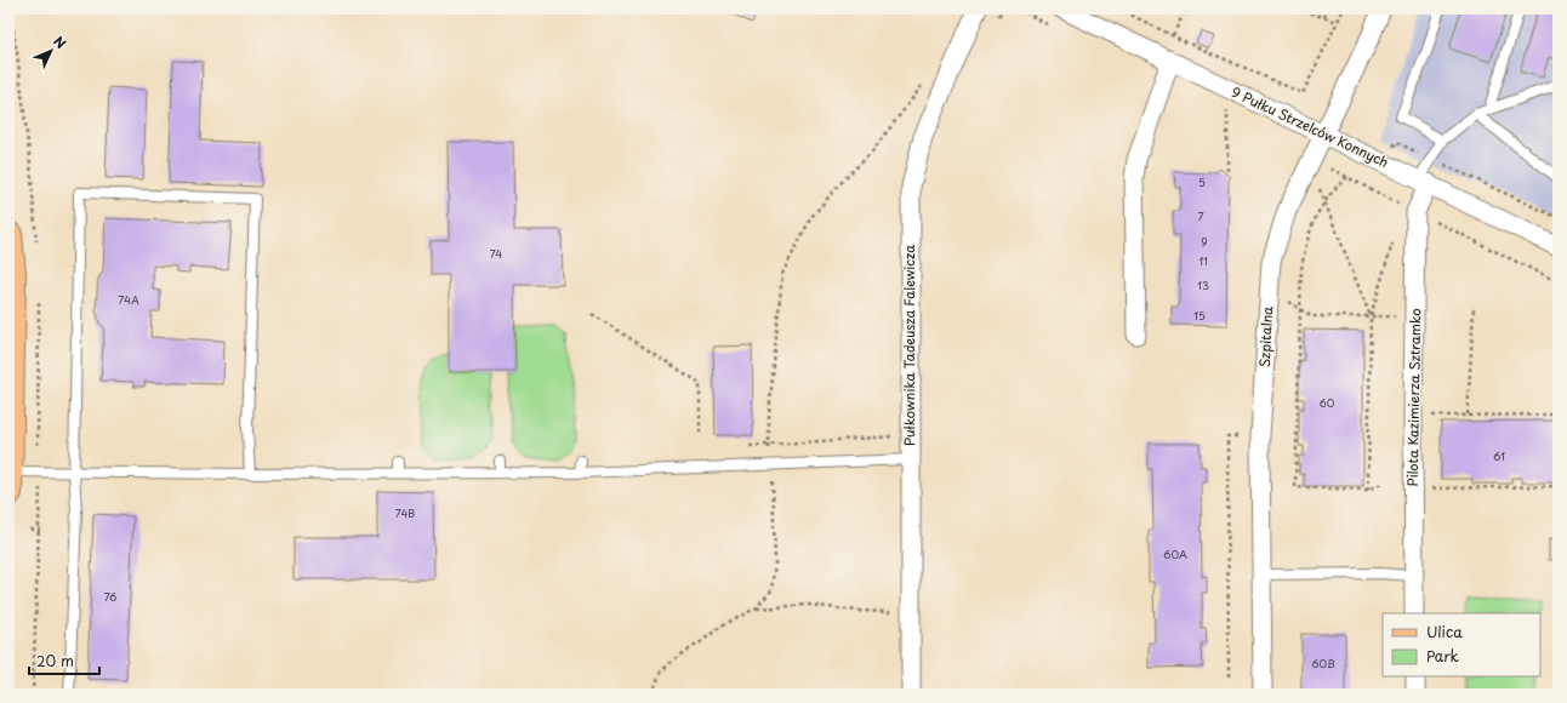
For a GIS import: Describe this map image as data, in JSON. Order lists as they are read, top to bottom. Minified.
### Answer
{"streets":{"street":["9 Pułku Strzelców Konnych","Szpitalna","Pułkownika Tadeusza Falewicza","Pilota Kazimierza Sztramko"]},"crossings":[["9 Pułku Strzelców Konnych","Szpitalna"],["9 Pułku Strzelców Konnych","Pilota Kazimierza Sztramko"]],"house_numbers":["5","7","9","74","11","13","74A","15","60","61","74B","60A","76","60B"],"legend":["Ulica","Park"],"scale_bar":"20 m","north":"top right"}
